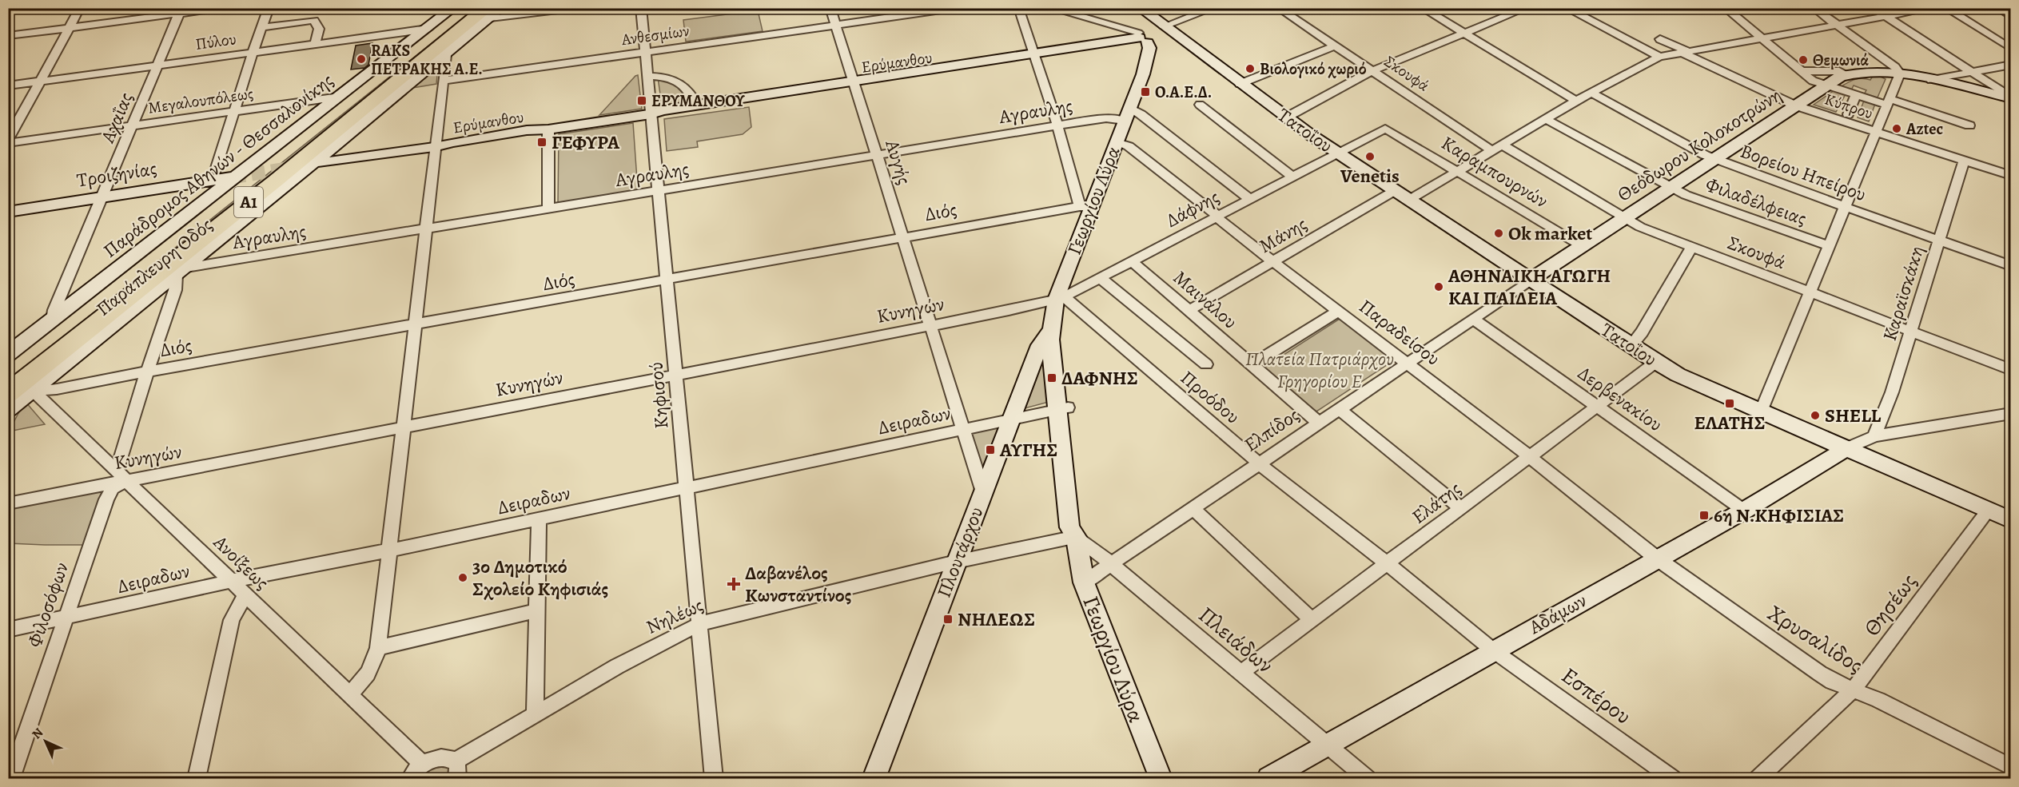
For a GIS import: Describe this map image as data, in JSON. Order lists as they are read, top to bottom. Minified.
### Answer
{"streets":{"highway":["Α1"],"main road":["Ερύμανθου","Τατοΐου","Θεόδωρου Κολοκοτρώνη","Παράδρομος Αθηνών - Θεσσαλονίκης","Τροιζηνίας","Γεωργίου Λύρα","Παράπλευρη Οδός","Πλουτάρχου","Αδάμων"],"street":["Ανθεσμίων","Πύλου","Σκουφά","Μεγαλουπόλεως","Κύπρου","Αγραυλης","Αχαΐας","Αυγής","Καραμπουρνών","Βορείου Ηπείρου","Φιλαδέλφειας","Δάφνης","Διός","Μάνης","Καραϊσκάκη","Μαινάλου","Κυνηγών","Παραδείσου","Κηφισού","Προόδου","Δερβενακίου","Δειραδων","Ελπίδος","Ελάτης","Ανοίξεως","Φιλοσόφων","Θησέως","Νηλέως","Χρυσαλίδος","Πλειάδων","Εσπέρου"]},"crossings":[["Ανθεσμίων","Αυγής"],["Ανθεσμίων","Κηφισού"],["Πύλου","Αχαΐας"],["Πύλου","Παράδρομος Αθηνών - Θεσσαλονίκης"],["Ερύμανθου","Τατοΐου"],["Ερύμανθου","Αυγής"],["Ερύμανθου","Γεωργίου Λύρα"],["Ερύμανθου","Κηφισού"],["Σκουφά","Θεόδωρου Κολοκοτρώνη"],["Σκουφά","Καραϊσκάκη"],["Μεγαλουπόλεως","Αχαΐας"],["Μεγαλουπόλεως","Παράδρομος Αθηνών - Θεσσαλονίκης"],["Κύπρου","Θεόδωρου Κολοκοτρώνη"],["Κύπρου","Καραϊσκάκη"],["Αγραυλης","Αυγής"],["Αγραυλης","Γεωργίου Λύρα"],["Αγραυλης","Παράπλευρη Οδός"],["Αγραυλης","Κηφισού"],["Αγραυλης","Φιλοσόφων"],["Αχαΐας","Παράδρομος Αθηνών - Θεσσαλονίκης"],["Αχαΐας","Τροιζηνίας"],["Τατοΐου","Θεόδωρου Κολοκοτρώνη"],["Τατοΐου","Δάφνης"],["Τατοΐου","Μάνης"],["Τατοΐου","Ελπίδος"],["Τατοΐου","Ελάτης"],["Τατοΐου","Θησέως"],["Τατοΐου","Αδάμων"],["Θεόδωρου Κολοκοτρώνη","Καραμπουρνών"],["Θεόδωρου Κολοκοτρώνη","Βορείου Ηπείρου"],["Θεόδωρου Κολοκοτρώνη","Φιλαδέλφειας"],["Θεόδωρου Κολοκοτρώνη","Ελπίδος"],["Αυγής","Διός"],["Αυγής","Κυνηγών"],["Αυγής","Δειραδων"],["Αυγής","Πλουτάρχου"],["Καραμπουρνών","Δάφνης"],["Βορείου Ηπείρου","Καραϊσκάκη"],["Γεωργίου Λύρα","Δάφνης"],["Γεωργίου Λύρα","Διός"],["Γεωργίου Λύρα","Κυνηγών"],["Γεωργίου Λύρα","Παραδείσου"],["Γεωργίου Λύρα","Προόδου"],["Γεωργίου Λύρα","Δειραδων"],["Γεωργίου Λύρα","Ελπίδος"],["Γεωργίου Λύρα","Πλουτάρχου"],["Γεωργίου Λύρα","Νηλέως"],["Γεωργίου Λύρα","Πλειάδων"],["Α1","Παράπλευρη Οδός"],["Δάφνης","Μαινάλου"],["Δάφνης","Κυνηγών"],["Δάφνης","Παραδείσου"],["Δάφνης","Προόδου"],["Διός","Παράπλευρη Οδός"],["Διός","Κηφισού"],["Διός","Ανοίξεως"],["Διός","Φιλοσόφων"],["Μάνης","Μαινάλου"],["Μάνης","Παραδείσου"],["Παράπλευρη Οδός","Ανοίξεως"],["Παράπλευρη Οδός","Φιλοσόφων"],["Μαινάλου","Ελπίδος"],["Κυνηγών","Κηφισού"],["Κυνηγών","Προόδου"],["Κυνηγών","Ανοίξεως"],["Κυνηγών","Φιλοσόφων"],["Παραδείσου","Ελπίδος"],["Παραδείσου","Ελάτης"],["Παραδείσου","Αδάμων"],["Παραδείσου","Χρυσαλίδος"],["Κηφισού","Δειραδων"],["Κηφισού","Νηλέως"],["Προόδου","Ελπίδος"],["Προόδου","Ελάτης"],["Προόδου","Εσπέρου"],["Δερβενακίου","Ελπίδος"],["Δερβενακίου","Ελάτης"],["Δερβενακίου","Αδάμων"],["Δειραδων","Πλουτάρχου"],["Δειραδων","Ανοίξεως"],["Δειραδων","Φιλοσόφων"],["Ελπίδος","Πλειάδων"],["Ελάτης","Πλειάδων"],["Ελάτης","Εσπέρου"],["Πλουτάρχου","Νηλέως"],["Ανοίξεως","Φιλοσόφων"],["Θησέως","Χρυσαλίδος"],["Αδάμων","Χρυσαλίδος"],["Αδάμων","Πλειάδων"],["Αδάμων","Εσπέρου"],["Νηλέως","Πλειάδων"]],"parks":["Πλατεία Πατριάρχου Γρηγορίου Ε"],"places":{"other":["RAKS ΠΕΤΡΑΚΗΣ Α.Ε.","Θεμωνιά","Βιολογικό χωριό","Aztec","Venetis","Ok market","ΑΘΗΝΑΙΚΗ ΑΓΩΓΗ ΚΑΙ ΠΑΙΔΕΙΑ","SHELL","3ο Δημοτικό Σχολείο Κηφισιάς"],"transit":["Ο.Α.Ε.Δ.","ΕΡΥΜΑΝΘΟΥ","ΓΕΦΥΡΑ","ΔΑΦΝΗΣ","ΕΛΑΤΗΣ","ΑΥΓΗΣ","6η Ν.ΚΗΦΙΣΙΑΣ","ΝΗΛΕΩΣ"],"health":["Δαβανέλος Κωνσταντίνος"]},"north":"top left"}
